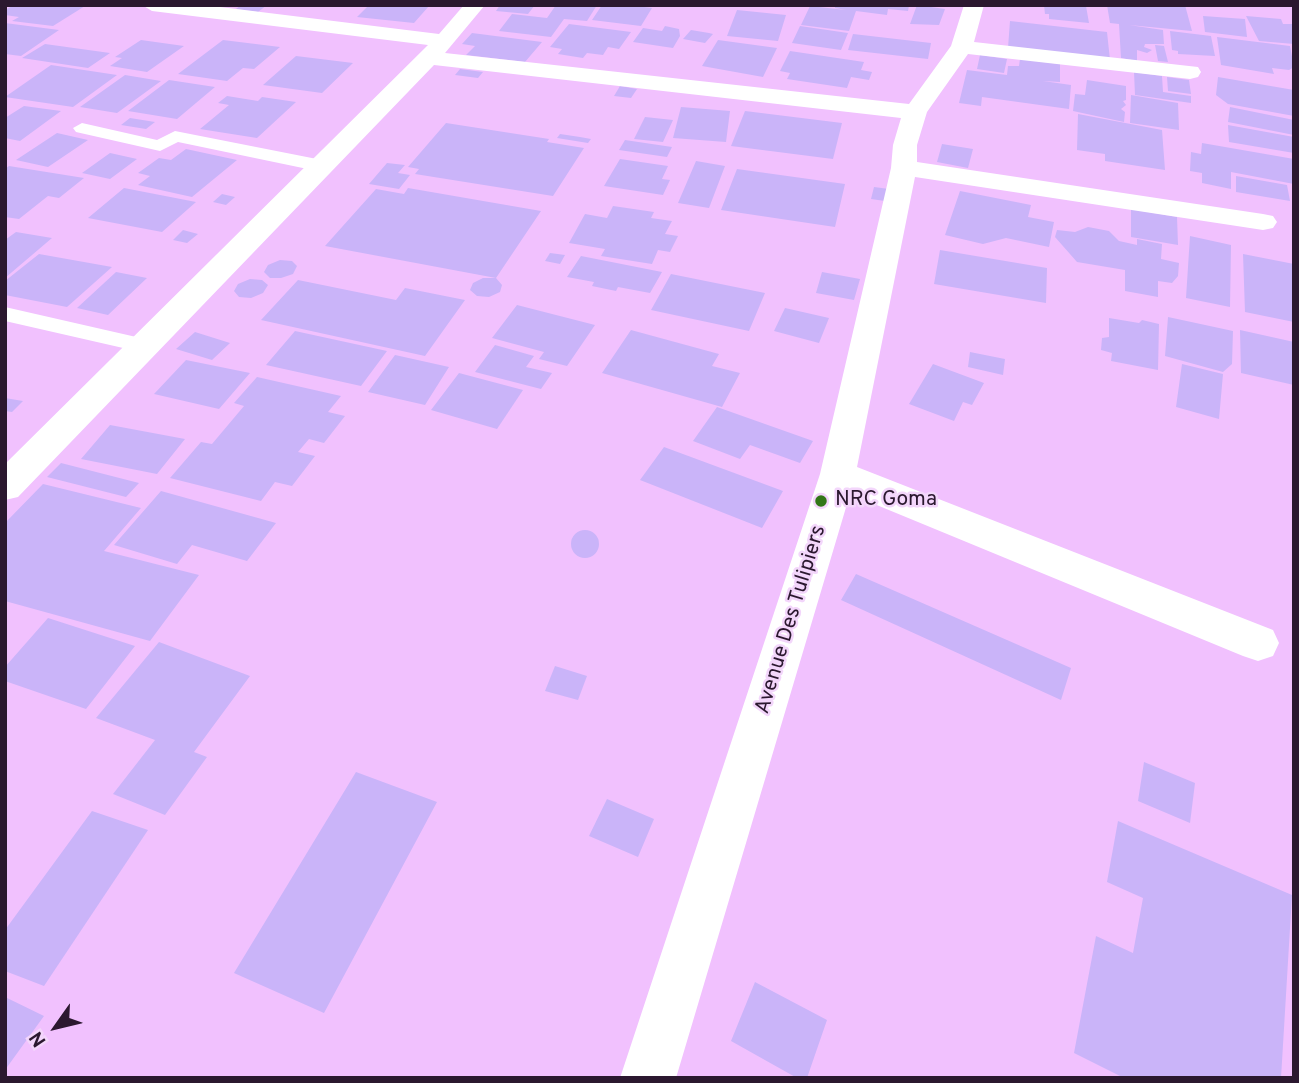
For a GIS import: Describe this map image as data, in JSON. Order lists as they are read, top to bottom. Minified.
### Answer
{"streets":{"street":["Avenue Des Tulipiers"]},"places":["NRC Goma"],"north":"bottom left"}
